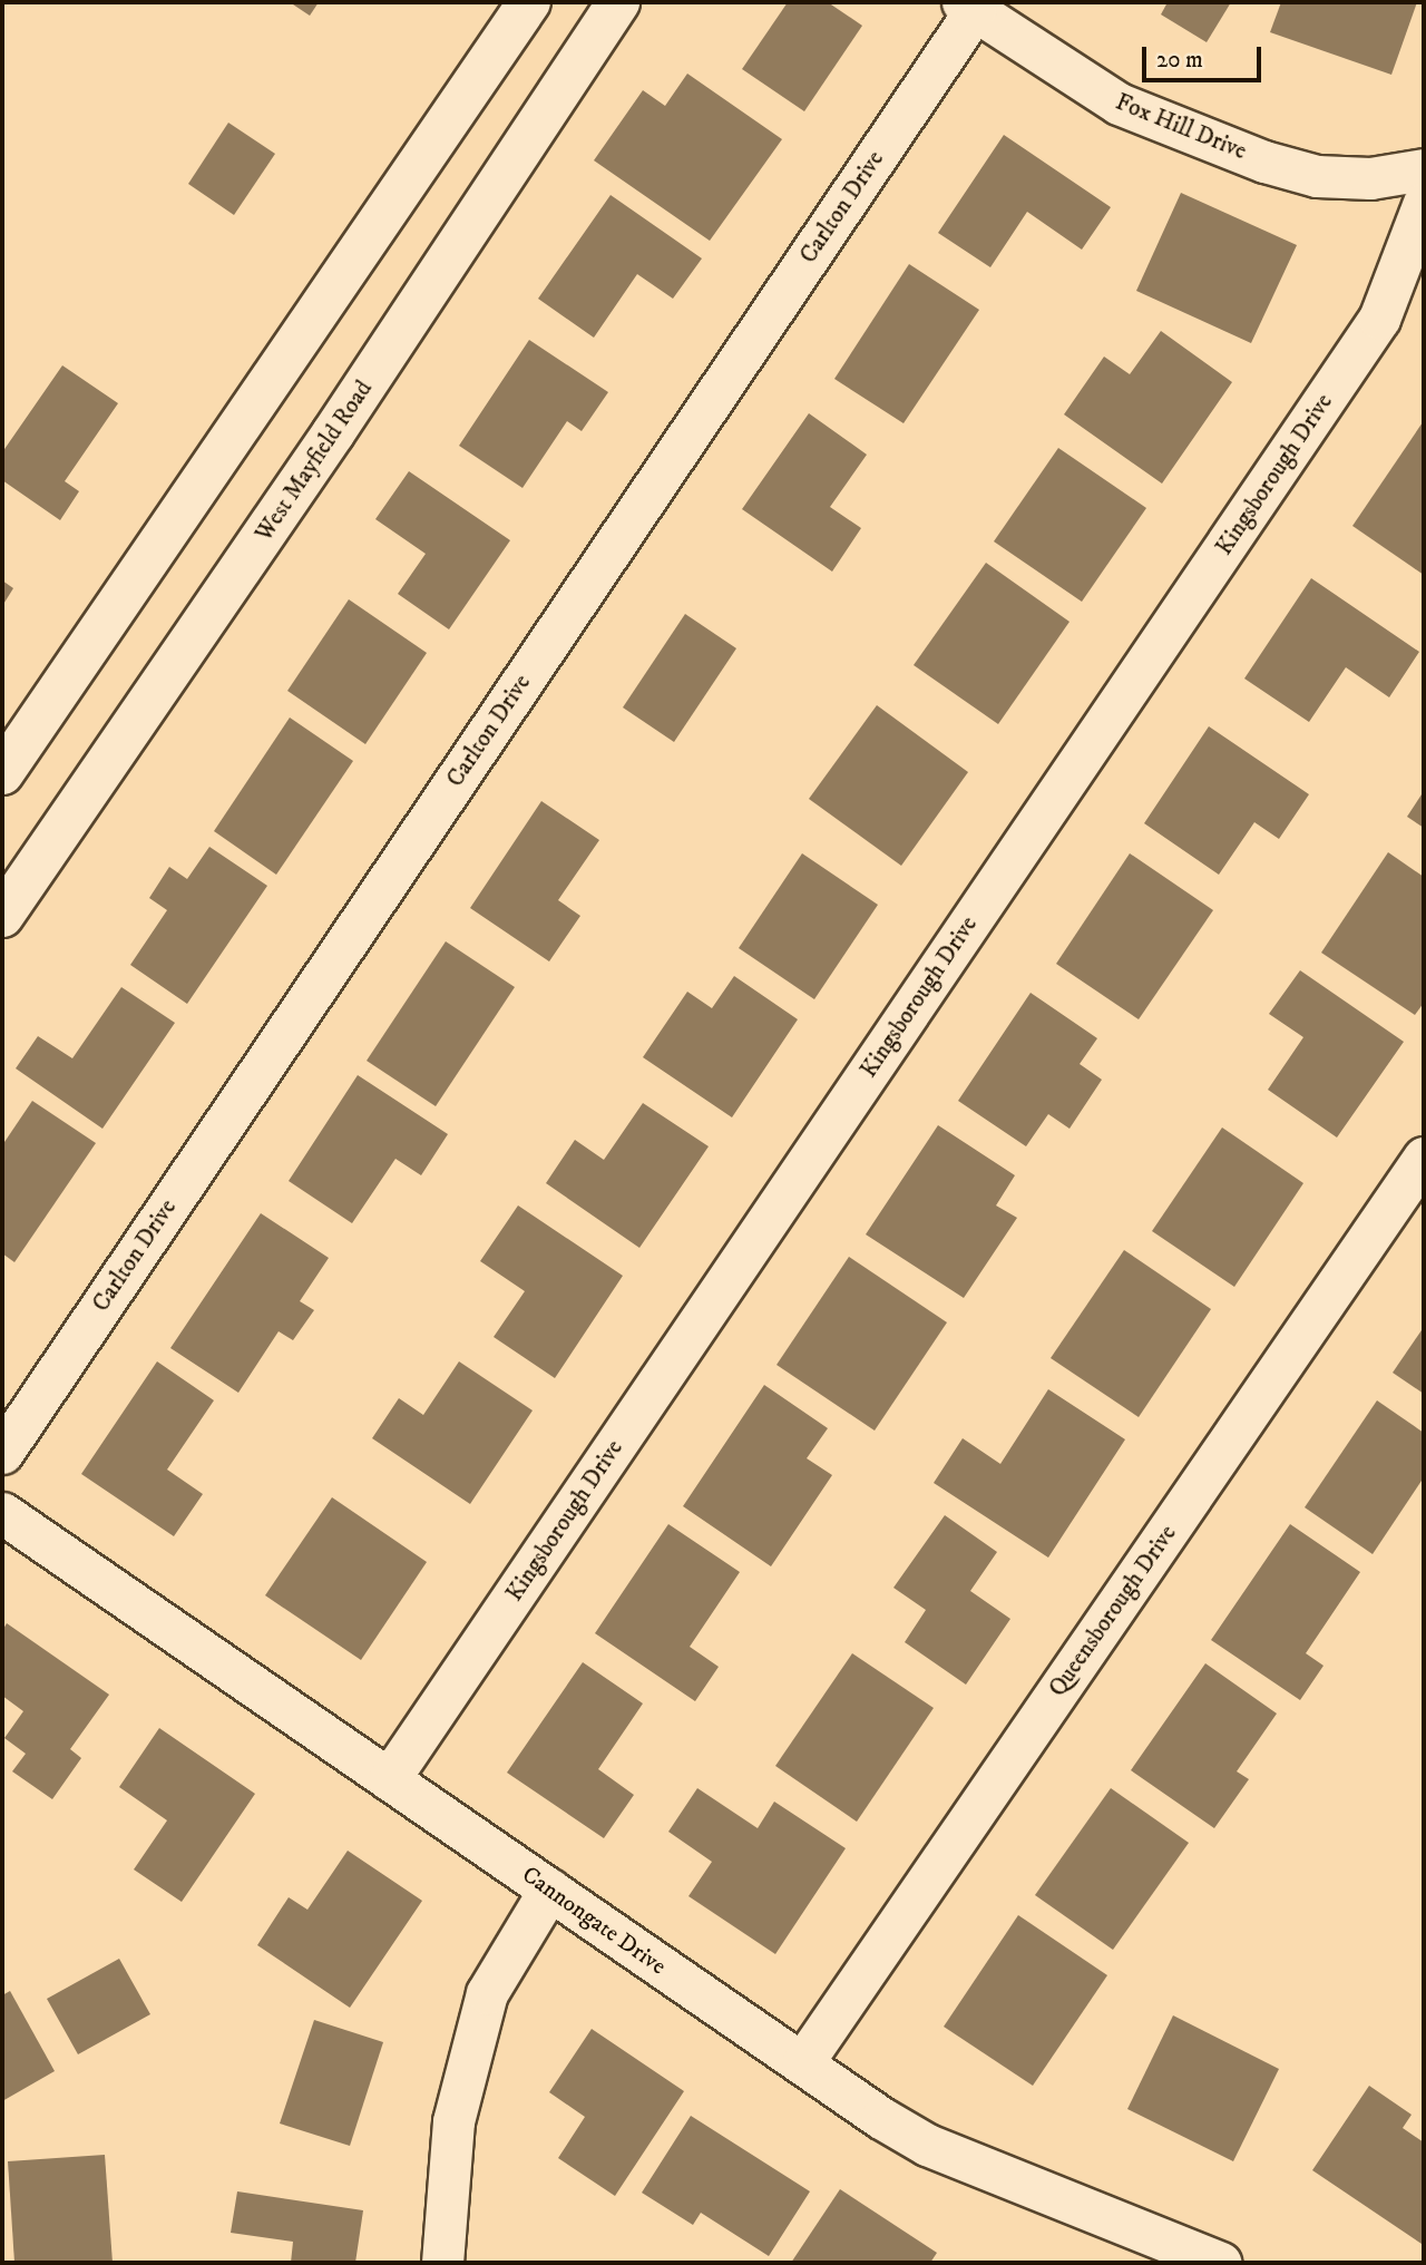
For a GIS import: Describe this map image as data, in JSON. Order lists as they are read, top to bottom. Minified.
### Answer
{"streets":{"main road":["West Mayfield Road"],"street":["Fox Hill Drive","Carlton Drive","Kingsborough Drive","Queensborough Drive","Cannongate Drive"]},"crossings":[["Fox Hill Drive","Carlton Drive"],["Kingsborough Drive","Cannongate Drive"],["Queensborough Drive","Cannongate Drive"]],"scale_bar":"20 m"}
